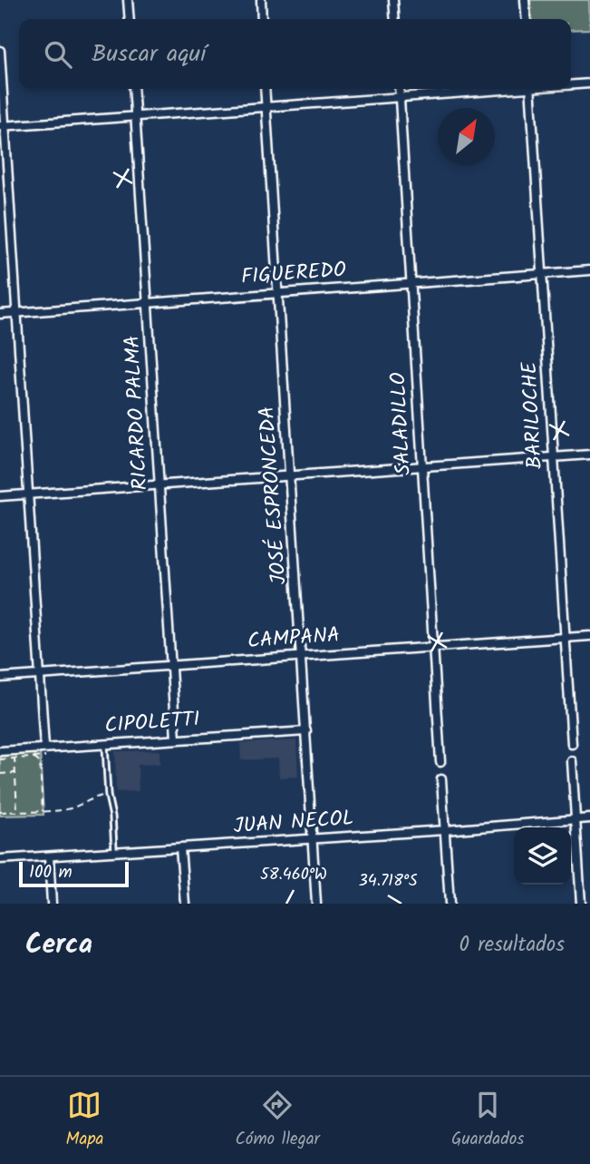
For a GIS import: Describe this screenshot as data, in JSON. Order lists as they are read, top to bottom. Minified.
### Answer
{"streets":{"street":["FIGUEREDO","RICARDO PALMA","BARILOCHE","SALADILLO","JOSÉ ESPRONCEDA","CAMPANA","CIPOLETTI","JUAN NECOL"]},"crossings":[["FIGUEREDO","RICARDO PALMA"],["FIGUEREDO","BARILOCHE"],["FIGUEREDO","SALADILLO"],["FIGUEREDO","JOSÉ ESPRONCEDA"],["RICARDO PALMA","CAMPANA"],["RICARDO PALMA","CIPOLETTI"],["BARILOCHE","CAMPANA"],["SALADILLO","CAMPANA"],["JOSÉ ESPRONCEDA","CAMPANA"],["JOSÉ ESPRONCEDA","CIPOLETTI"],["JOSÉ ESPRONCEDA","JUAN NECOL"]],"scale_bar":"100 m","north":"top right","page":{"search":"Buscar aquí","scale":"100 m","heading":["Cerca","0 resultados"],"nav":["Mapa","Cómo llegar","Guardados"]},"coordinates":["58.460°W","34.718°S"]}
